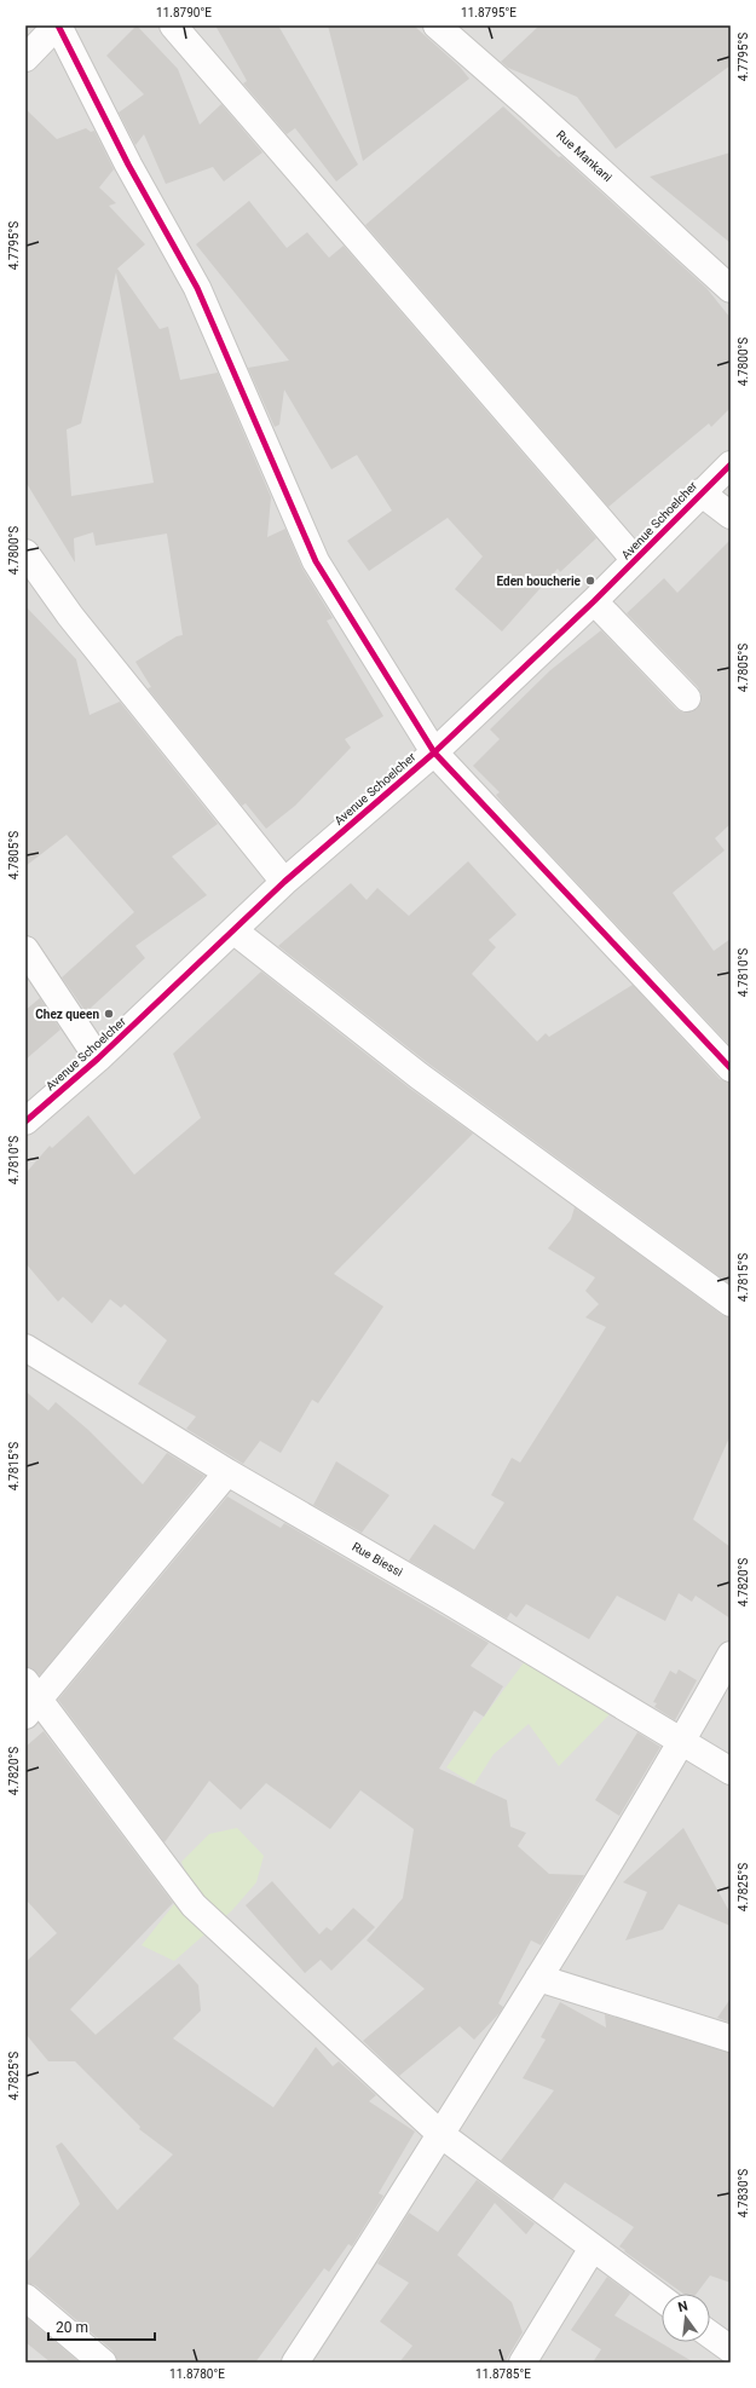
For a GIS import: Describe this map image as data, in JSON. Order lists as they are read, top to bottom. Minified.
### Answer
{"streets":{"street":["Rue Mankani","Avenue Schoelcher","Rue Biessi"]},"places":["Eden boucherie","Chez queen"],"scale_bar":"20 m","north":"top","coordinates":["11.8790°E","11.8795°E","4.7795°S","4.7800°S","4.7805°S","4.7810°S","4.7815°S","4.7820°S","4.7825°S","4.7830°S","11.8780°E","11.8785°E"]}
